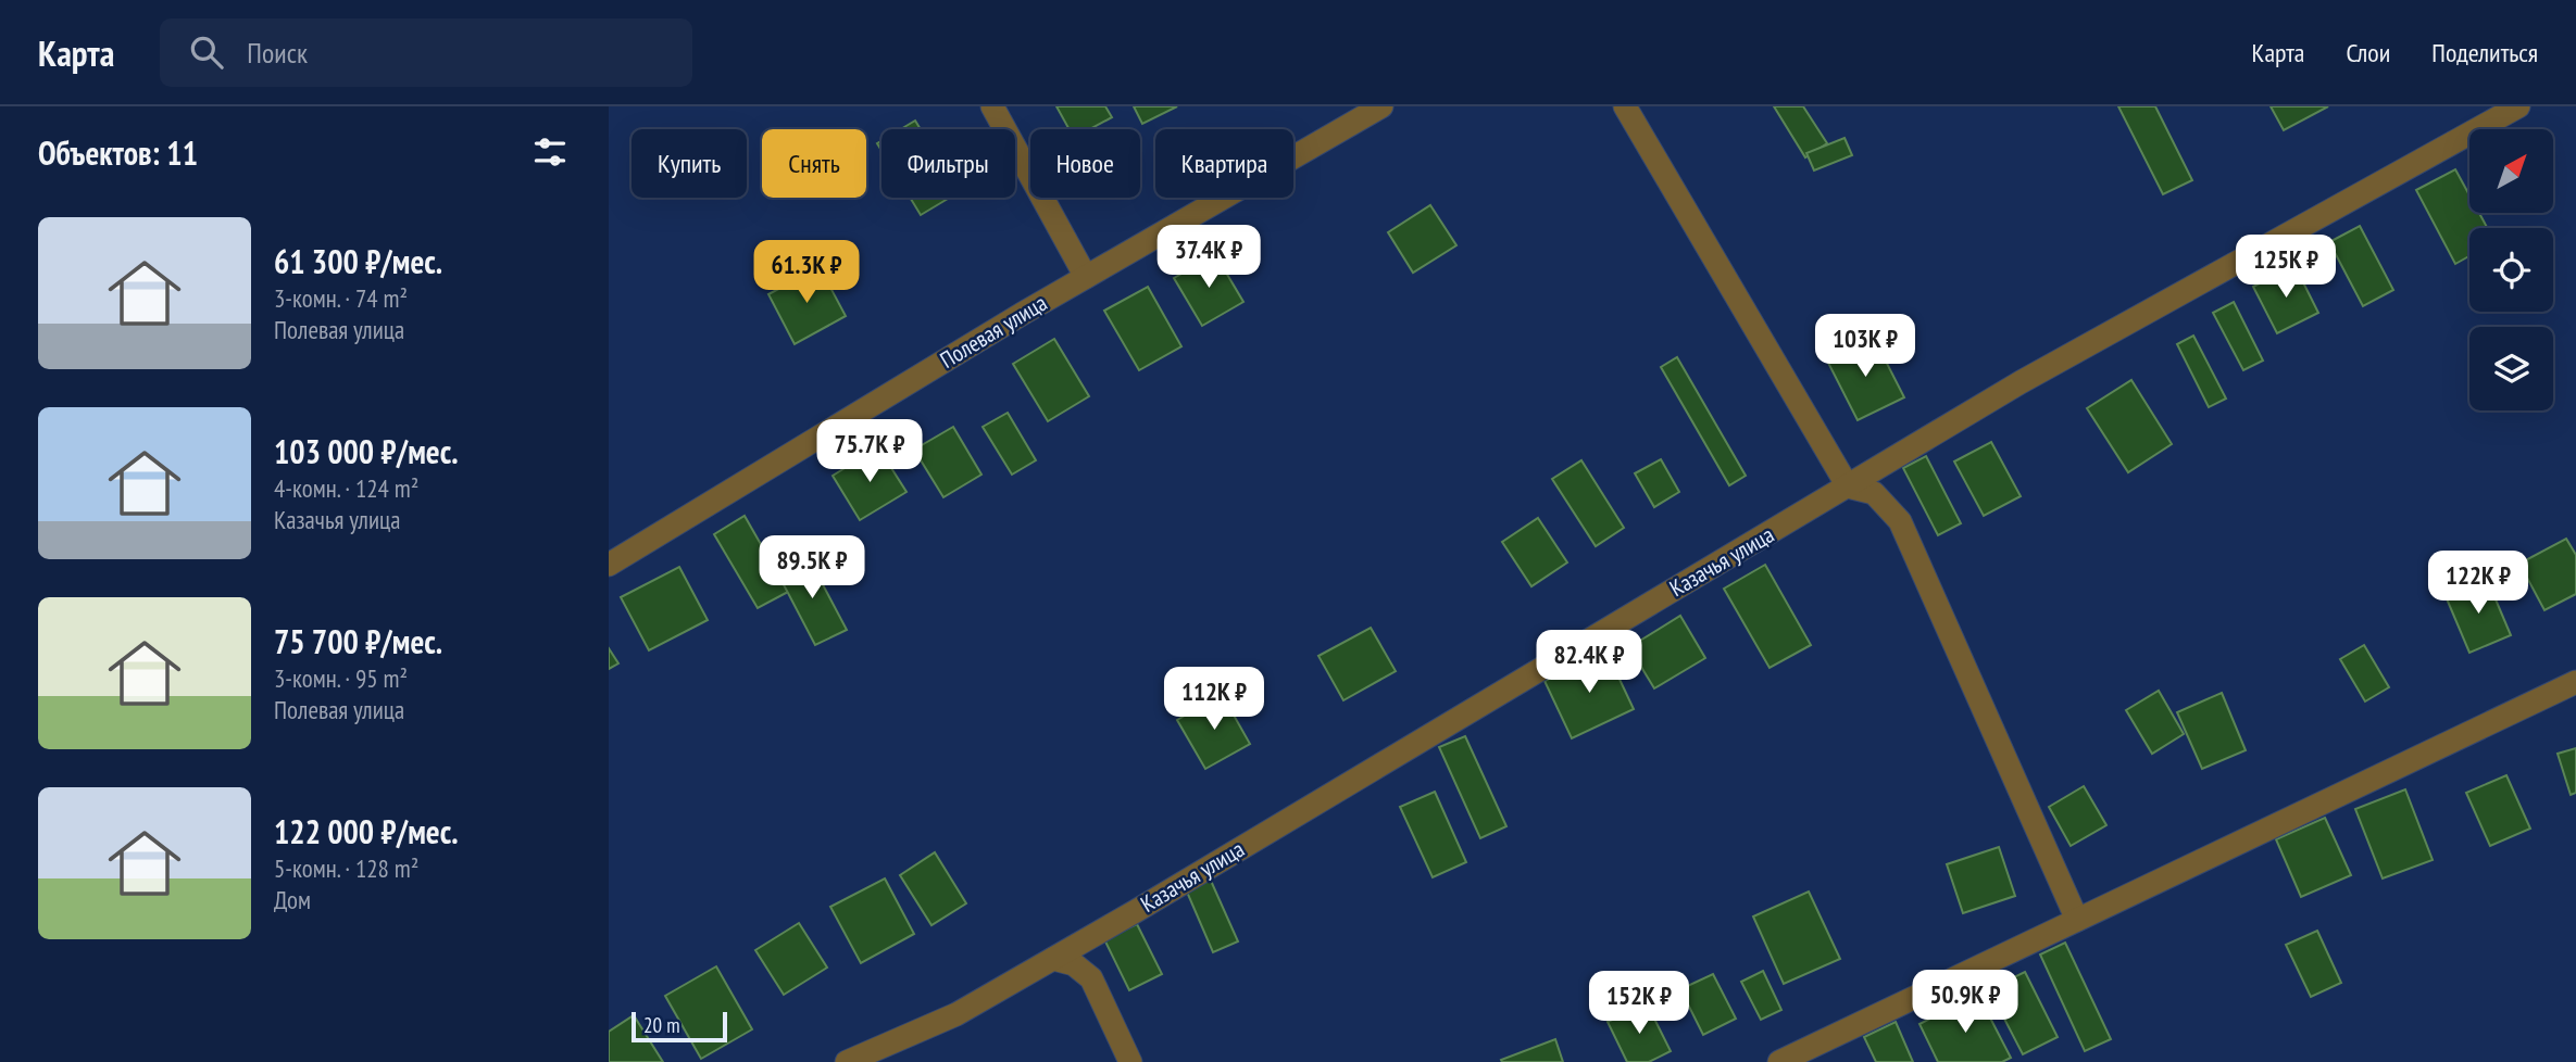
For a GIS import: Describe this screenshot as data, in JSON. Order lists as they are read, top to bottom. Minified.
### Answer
{"streets":{"street":["Полевая улица","Казачья улица"]},"scale_bar":"20 m","north":"top right","page":{"header":"Карта","search":"Поиск","nav":["Карта","Слои","Поделиться"],"heading":"Объектов: 11","chip":["Купить","Снять","Фильтры","Новое","Квартира"],"list":[{"name":"61 300 ₽/мес.","note":"3-комн. · 74 m² · Полевая улица"},{"name":"103 000 ₽/мес.","note":"4-комн. · 124 m² · Казачья улица"},{"name":"75 700 ₽/мес.","note":"3-комн. · 95 m² · Полевая улица"},{"name":"122 000 ₽/мес.","note":"5-комн. · 128 m² · Дом"}],"price":["37.4K ₽","125K ₽","61.3K ₽","103K ₽","75.7K ₽","89.5K ₽","122K ₽","82.4K ₽","112K ₽","50.9K ₽","152K ₽"],"scale":"20 m"}}
